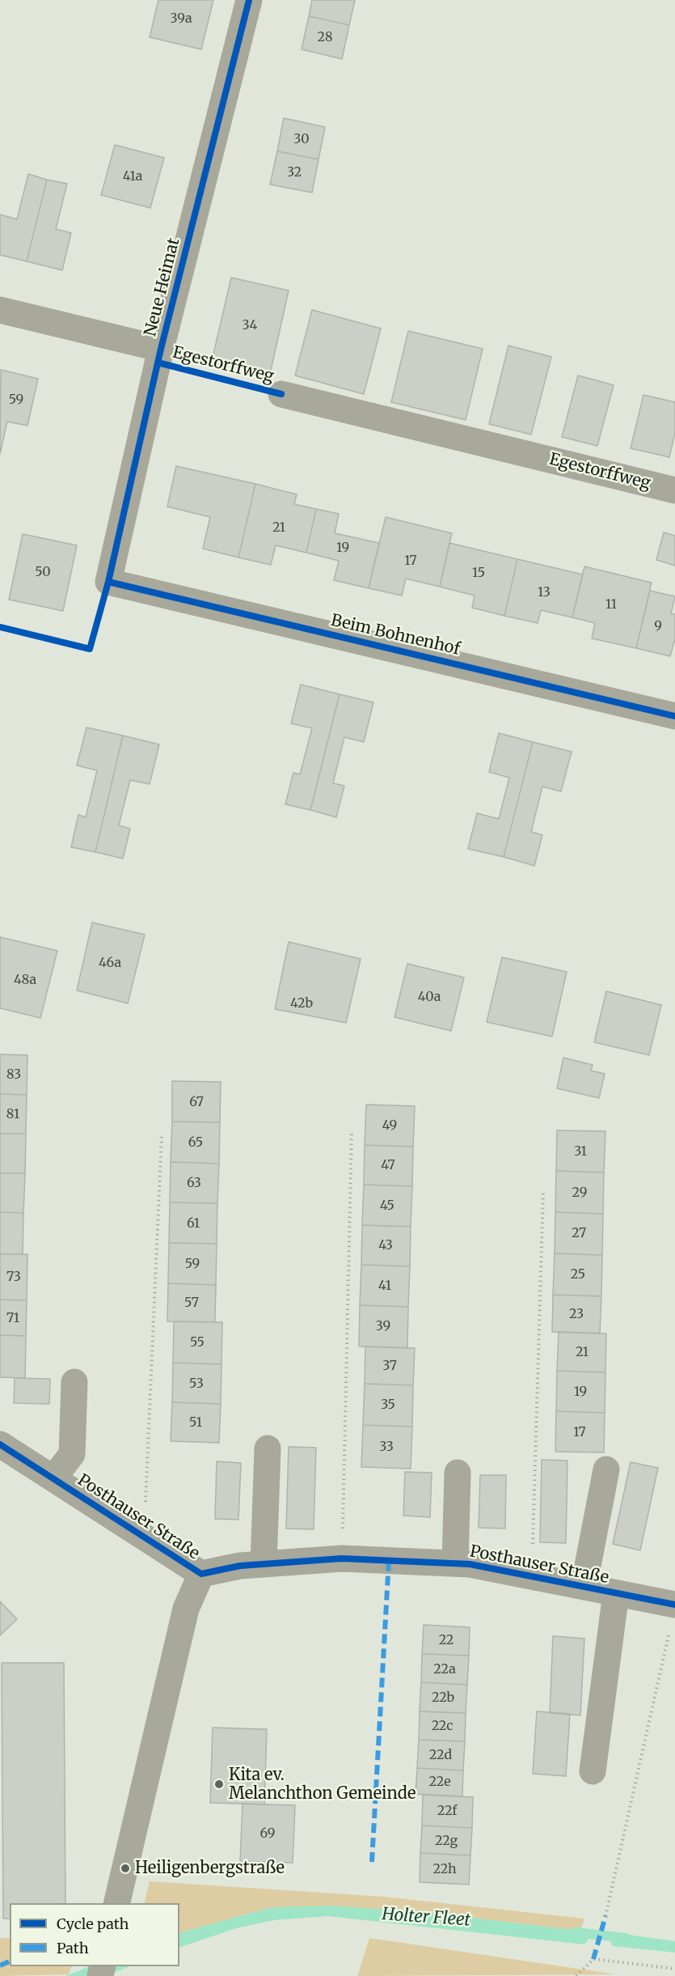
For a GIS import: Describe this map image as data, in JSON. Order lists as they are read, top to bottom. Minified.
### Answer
{"streets":{"street":["Neue Heimat","Egestorffweg","Beim Bohnenhof","Posthauser Straße"]},"crossings":[["Neue Heimat","Beim Bohnenhof"]],"water":["Holter Fleet"],"places":["Kita ev. Melanchthon Gemeinde","Heiligenbergstraße"],"house_numbers":["39a","28","30","32","41a","34","59","21","19","17","50","15","13","11","9","46a","48a","40a","42b","83","67","81","49","65","31","47","63","29","45","61","27","43","59","25","73","41","57","23","71","39","55","21","37","53","19","35","51","17","33","22","22a","22b","22c","22d","22e","22f","69","22g","22h"],"legend":["Cycle path","Path"]}
